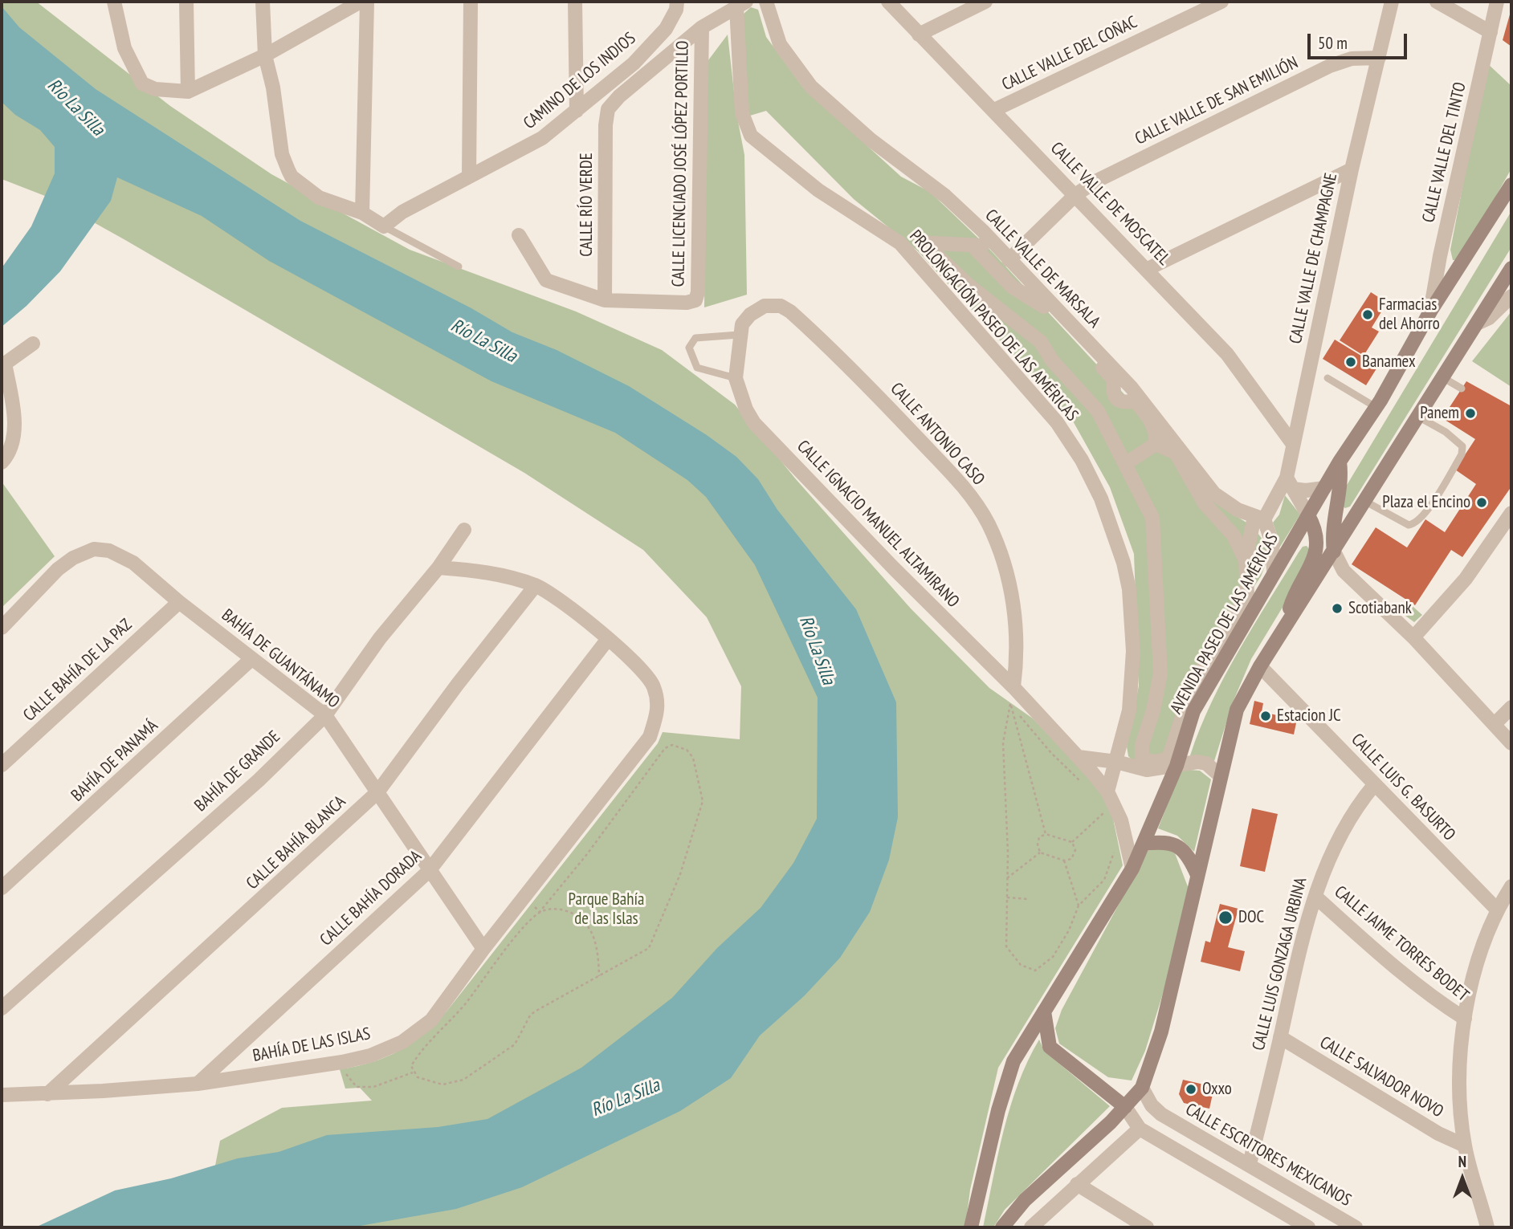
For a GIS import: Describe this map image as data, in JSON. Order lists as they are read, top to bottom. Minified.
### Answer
{"streets":{"main road":["AVENIDA PASEO DE LAS AMÉRICAS"],"street":["CALLE VALLE DEL COÑAC","CAMINO DE LOS INDIOS","CALLE VALLE DE SAN EMILIÓN","CALLE VALLE DEL TINTO","CALLE LICENCIADO JOSÉ LÓPEZ PORTILLO","CALLE VALLE DE MOSCATEL","CALLE RÍO VERDE","CALLE VALLE DE CHAMPAGNE","CALLE VALLE DE MARSALA","PROLONGACIÓN PASEO DE LAS AMÉRICAS","CALLE ANTONIO CASO","CALLE IGNACIO MANUEL ALTAMIRANO","BAHÍA DE GUANTÁNAMO","CALLE BAHÍA DE LA PAZ","BAHÍA DE PANAMÁ","BAHÍA DE GRANDE","CALLE LUIS G. BASURTO","CALLE BAHÍA BLANCA","CALLE BAHÍA DORADA","CALLE JAIME TORRES BODET","CALLE LUIS GONZAGA URBINA","BAHÍA DE LAS ISLAS","CALLE SALVADOR NOVO","CALLE ESCRITORES MEXICANOS"]},"crossings":[["CALLE VALLE DEL COÑAC","CALLE VALLE DE MOSCATEL"],["CALLE VALLE DE SAN EMILIÓN","CALLE VALLE DE MOSCATEL"],["CALLE VALLE DE SAN EMILIÓN","CALLE VALLE DE CHAMPAGNE"],["CALLE VALLE DE SAN EMILIÓN","CALLE VALLE DE MARSALA"],["CALLE VALLE DEL TINTO","AVENIDA PASEO DE LAS AMÉRICAS"],["CALLE LICENCIADO JOSÉ LÓPEZ PORTILLO","CALLE RÍO VERDE"],["CALLE VALLE DE MOSCATEL","CALLE VALLE DE CHAMPAGNE"],["CALLE VALLE DE CHAMPAGNE","CALLE VALLE DE MARSALA"],["PROLONGACIÓN PASEO DE LAS AMÉRICAS","CALLE IGNACIO MANUEL ALTAMIRANO"],["CALLE ANTONIO CASO","CALLE IGNACIO MANUEL ALTAMIRANO"],["CALLE IGNACIO MANUEL ALTAMIRANO","AVENIDA PASEO DE LAS AMÉRICAS"],["BAHÍA DE GUANTÁNAMO","CALLE BAHÍA DE LA PAZ"],["BAHÍA DE GUANTÁNAMO","BAHÍA DE PANAMÁ"],["BAHÍA DE GUANTÁNAMO","BAHÍA DE GRANDE"],["BAHÍA DE GUANTÁNAMO","CALLE BAHÍA BLANCA"],["BAHÍA DE GUANTÁNAMO","CALLE BAHÍA DORADA"],["BAHÍA DE GUANTÁNAMO","BAHÍA DE LAS ISLAS"],["CALLE LUIS G. BASURTO","CALLE LUIS GONZAGA URBINA"],["CALLE BAHÍA BLANCA","BAHÍA DE LAS ISLAS"],["CALLE BAHÍA DORADA","BAHÍA DE LAS ISLAS"],["CALLE JAIME TORRES BODET","CALLE LUIS GONZAGA URBINA"],["CALLE LUIS GONZAGA URBINA","CALLE SALVADOR NOVO"],["CALLE LUIS GONZAGA URBINA","CALLE ESCRITORES MEXICANOS"]],"water":["Río La Silla"],"parks":["Parque Bahía de las Islas"],"places":["Farmacias del Ahorro","Banamex","Panem","Plaza el Encino","Scotiabank","Estacion JC","DOC","Oxxo"],"scale_bar":"50 m","north":"top"}
